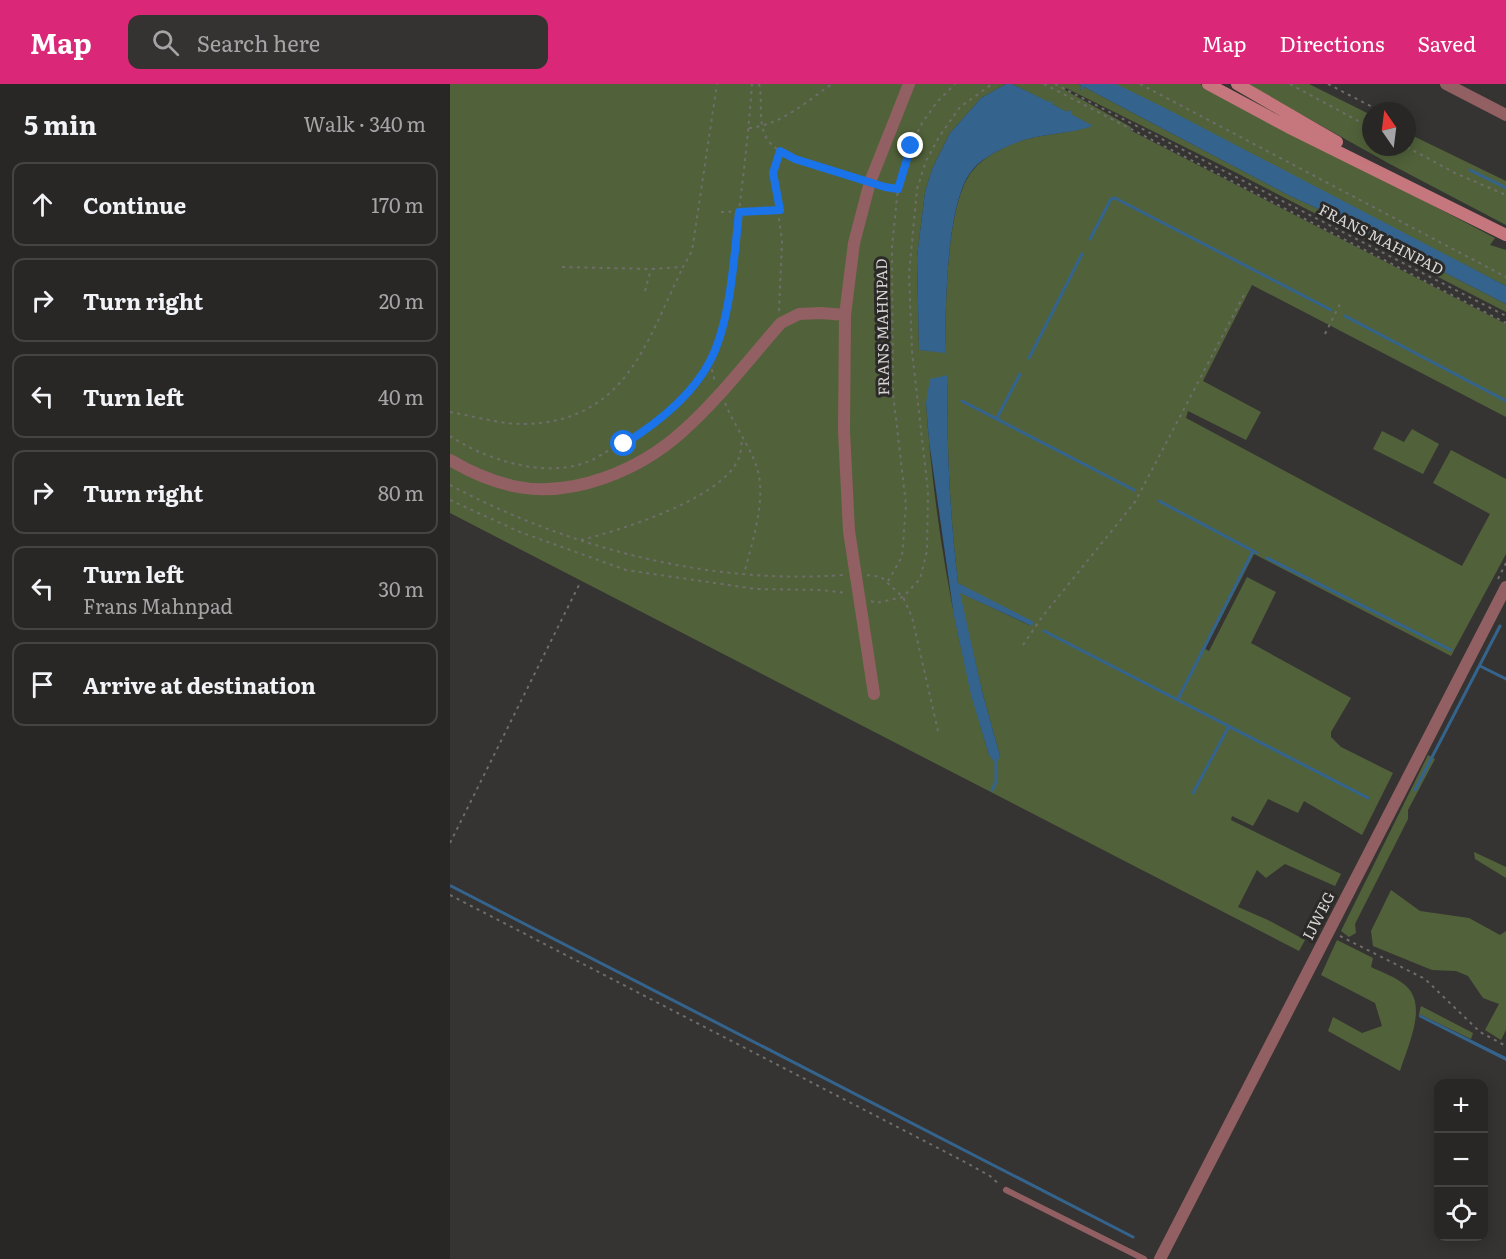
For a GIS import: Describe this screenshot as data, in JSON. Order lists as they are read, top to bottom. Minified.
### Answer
{"streets":{"street":["IJWEG"],"path":["FRANS MAHNPAD"]},"north":"top","page":{"header":"Map","search":"Search here","nav":["Map","Directions","Saved"],"heading":["5 min","Walk · 340 m"],"list":[["Continue","170 m"],["Turn right","20 m"],["Turn left","40 m"],["Turn right","80 m"],["Turn left","Frans Mahnpad","30 m"],"Arrive at destination"],"map_buttons":["+","−"]}}
